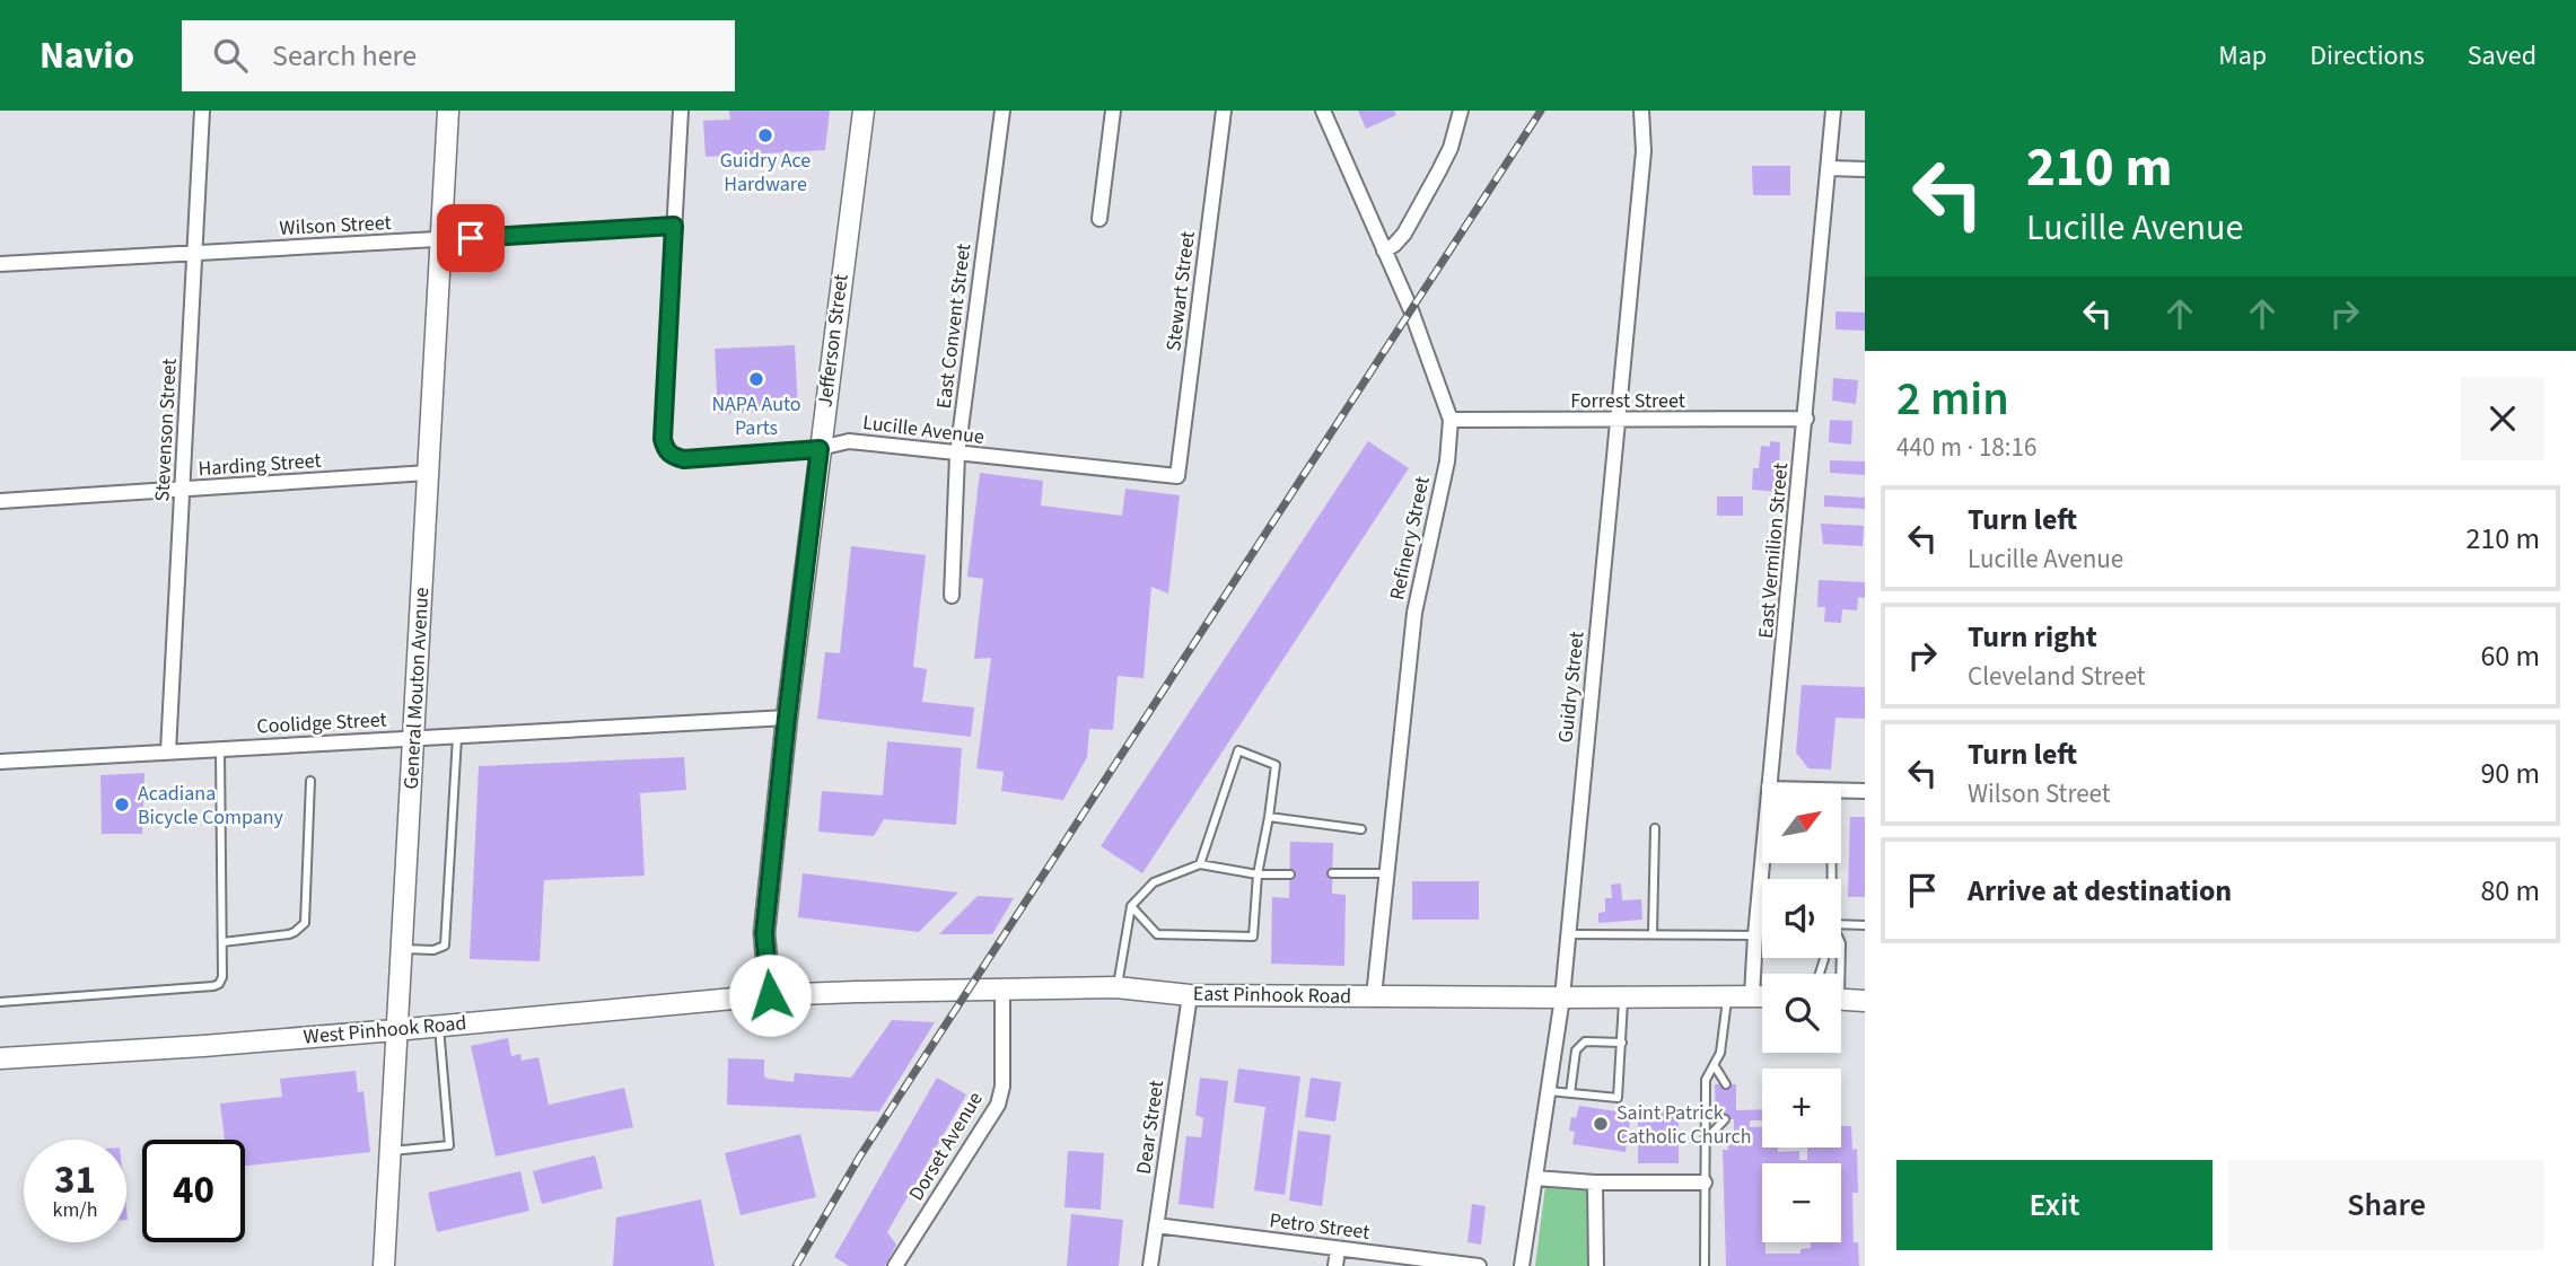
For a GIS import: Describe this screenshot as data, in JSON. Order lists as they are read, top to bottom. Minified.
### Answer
{"streets":{"street":["Wilson Street","Stewart Street","East Convent Street","Jefferson Street","Forrest Street","Stevenson Street","Lucille Avenue","Harding Street","Refinery Street","East Vermilion Street","Guidry Street","General Mouton Avenue","Coolidge Street","East Pinhook Road","West Pinhook Road","Dear Street","Dorset Avenue","Petro Street"]},"crossings":[["Wilson Street","Stevenson Street"],["Wilson Street","Lucille Avenue"],["Wilson Street","General Mouton Avenue"],["Stewart Street","Lucille Avenue"],["East Convent Street","Lucille Avenue"],["Jefferson Street","Lucille Avenue"],["Jefferson Street","Coolidge Street"],["Jefferson Street","East Pinhook Road"],["Jefferson Street","West Pinhook Road"],["Forrest Street","Refinery Street"],["Forrest Street","East Vermilion Street"],["Forrest Street","Guidry Street"],["Stevenson Street","Harding Street"],["Stevenson Street","Coolidge Street"],["Harding Street","General Mouton Avenue"],["Refinery Street","East Pinhook Road"],["East Vermilion Street","East Pinhook Road"],["Guidry Street","East Pinhook Road"],["General Mouton Avenue","Coolidge Street"],["General Mouton Avenue","West Pinhook Road"],["East Pinhook Road","West Pinhook Road"],["East Pinhook Road","Dear Street"],["East Pinhook Road","Dorset Avenue"],["Dear Street","Petro Street"]],"places":["Guidry Ace Hardware","NAPA Auto Parts","Acadiana Bicycle Company","Saint Patrick Catholic Church"],"north":"top right","page":{"header":"Navio","search":"Search here","nav":["Map","Directions","Saved"],"turn":["210 m","Lucille Avenue"],"heading":["2 min","440 m · 18:16"],"list":[{"name":"Turn left","note":"Lucille Avenue","value":"210 m"},{"name":"Turn right","note":"Cleveland Street","value":"60 m"},{"name":"Turn left","note":"Wilson Street","value":"90 m"},{"name":"Arrive at destination","value":"80 m"}],"map_buttons":["+","−"],"speed":"31 km/h","limit":"40","buttons":["Exit","Share"]}}
